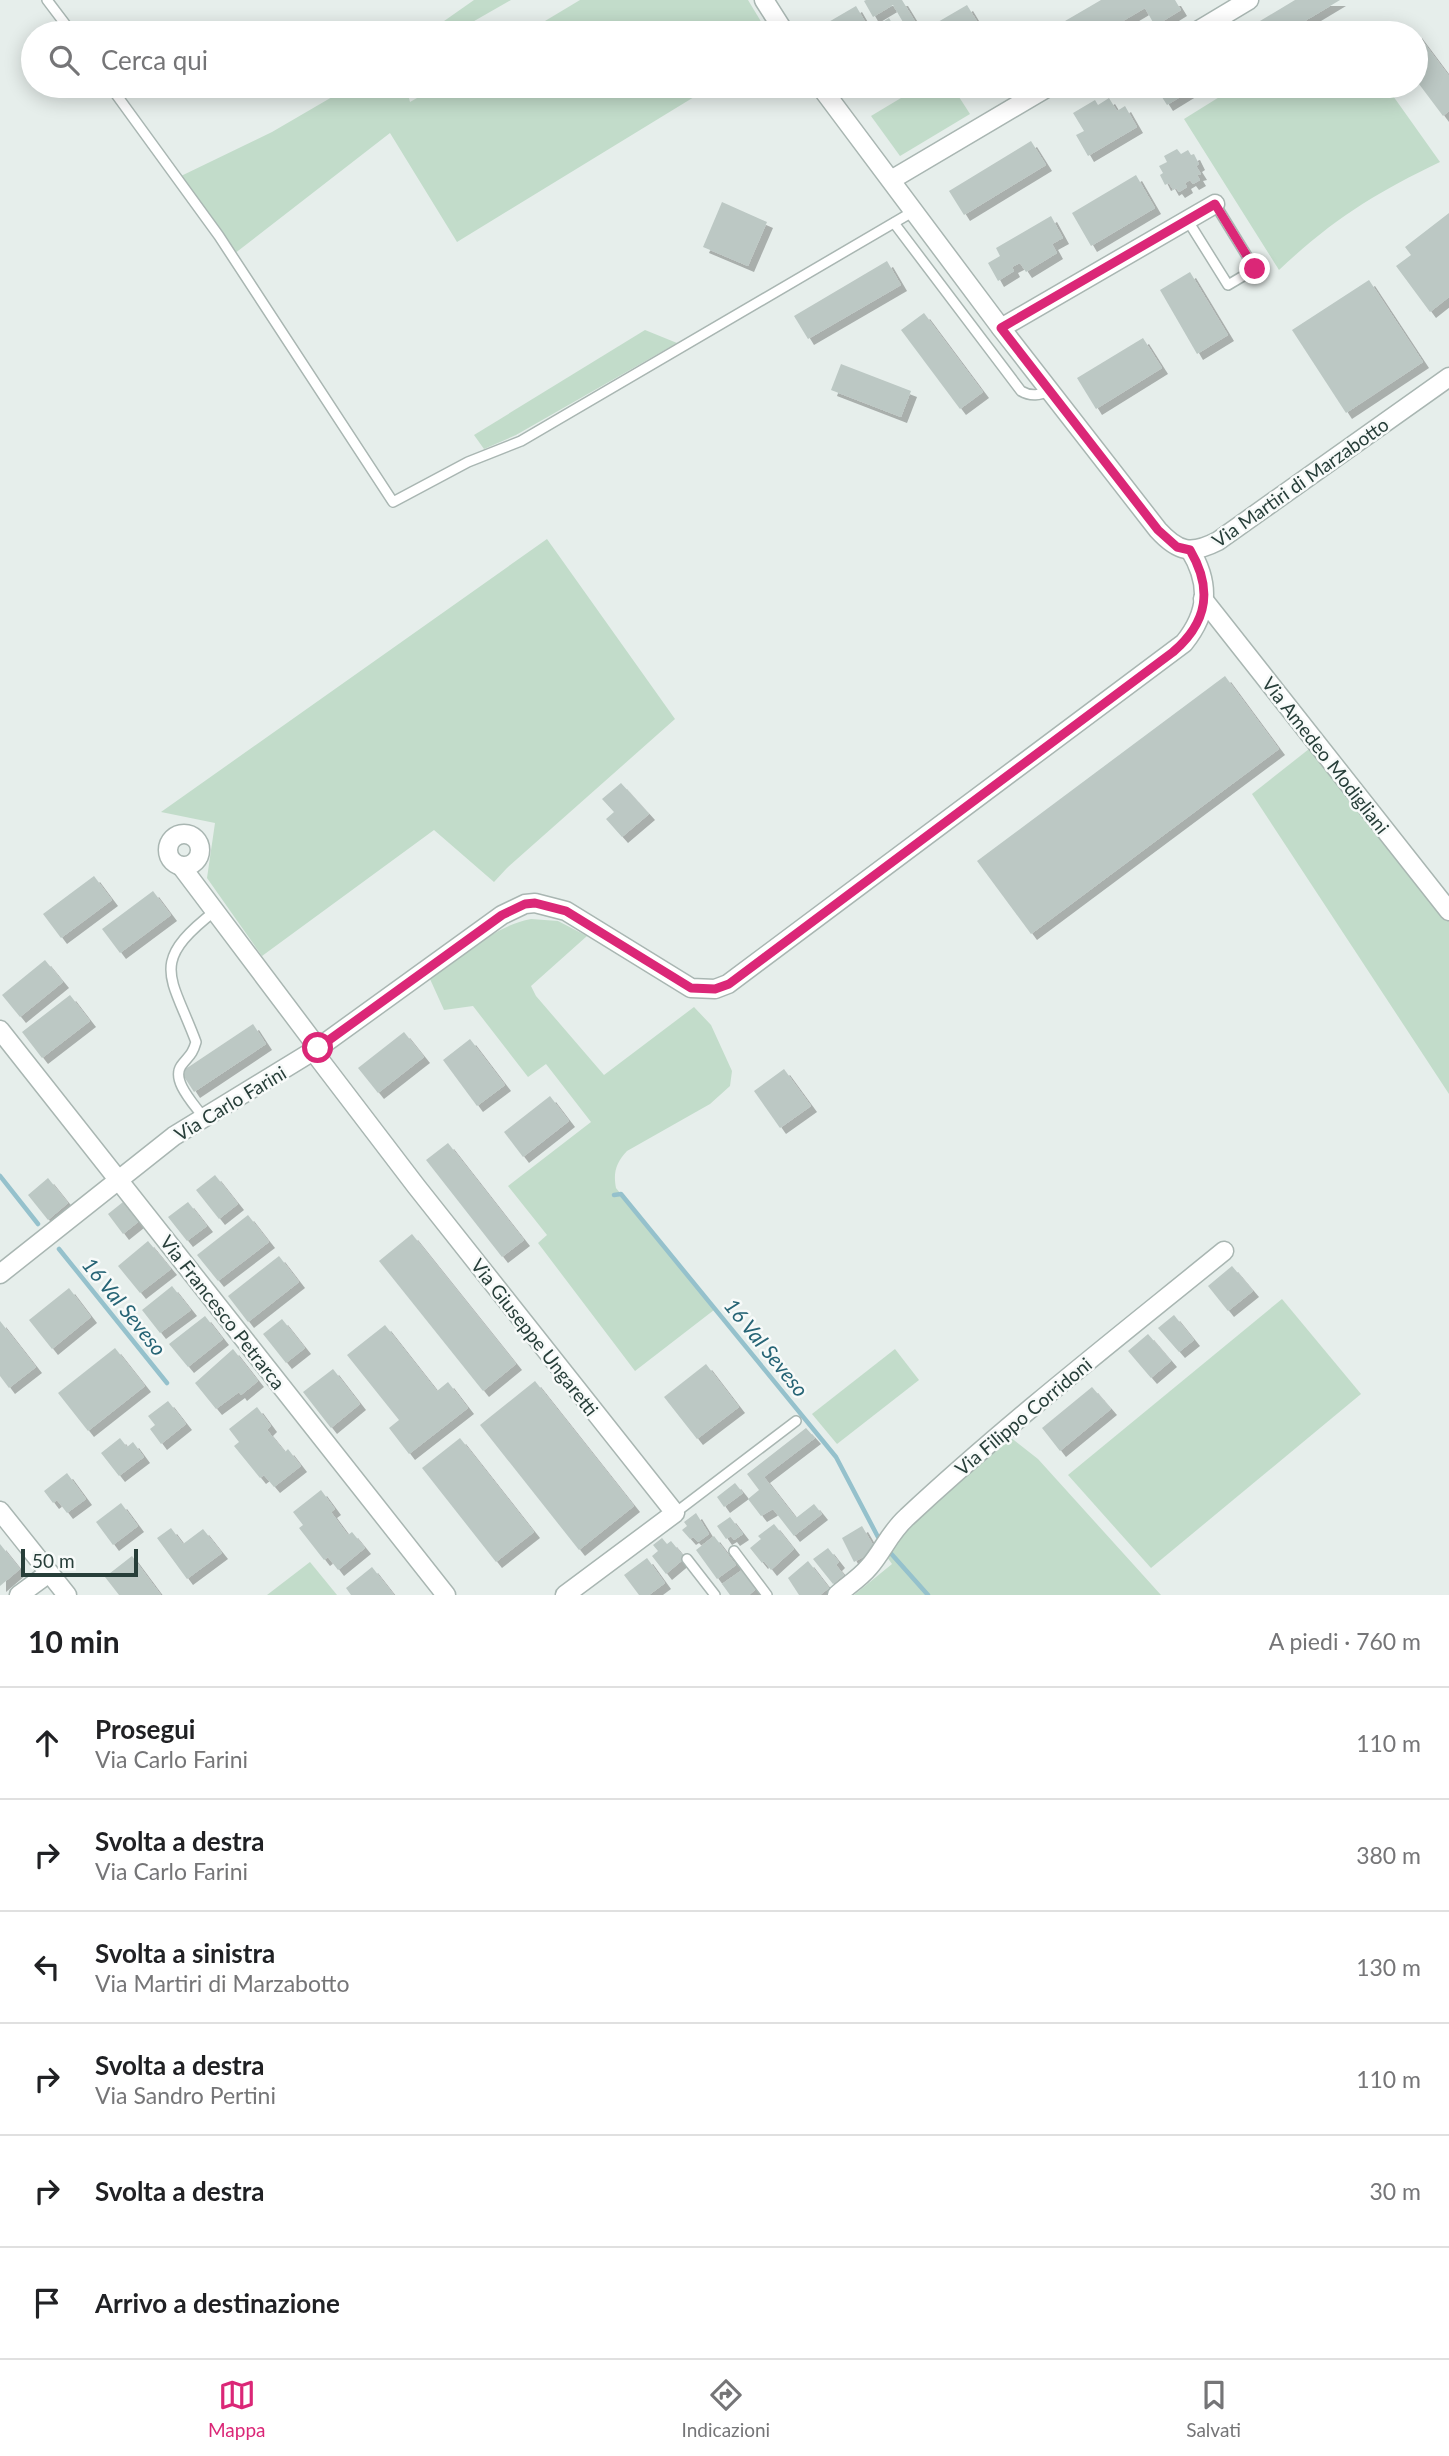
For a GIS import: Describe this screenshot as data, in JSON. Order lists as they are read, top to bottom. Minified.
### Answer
{"streets":{"street":["Via Martiri di Marzabotto","Via Amedeo Modigliani","Via Carlo Farini","Via Francesco Petrarca","Via Giuseppe Ungaretti","Via Filippo Corridoni"]},"crossings":[["Via Martiri di Marzabotto","Via Carlo Farini"],["Via Amedeo Modigliani","Via Carlo Farini"],["Via Carlo Farini","Via Francesco Petrarca"],["Via Carlo Farini","Via Giuseppe Ungaretti"]],"water":["16 Val Seveso"],"scale_bar":"50 m","page":{"search":"Cerca qui","scale":"50 m","heading":["10 min","A piedi · 760 m"],"list":[["Prosegui","Via Carlo Farini","110 m"],["Svolta a destra","Via Carlo Farini","380 m"],["Svolta a sinistra","Via Martiri di Marzabotto","130 m"],["Svolta a destra","Via Sandro Pertini","110 m"],["Svolta a destra","30 m"],"Arrivo a destinazione"],"nav":["Mappa","Indicazioni","Salvati"]}}
